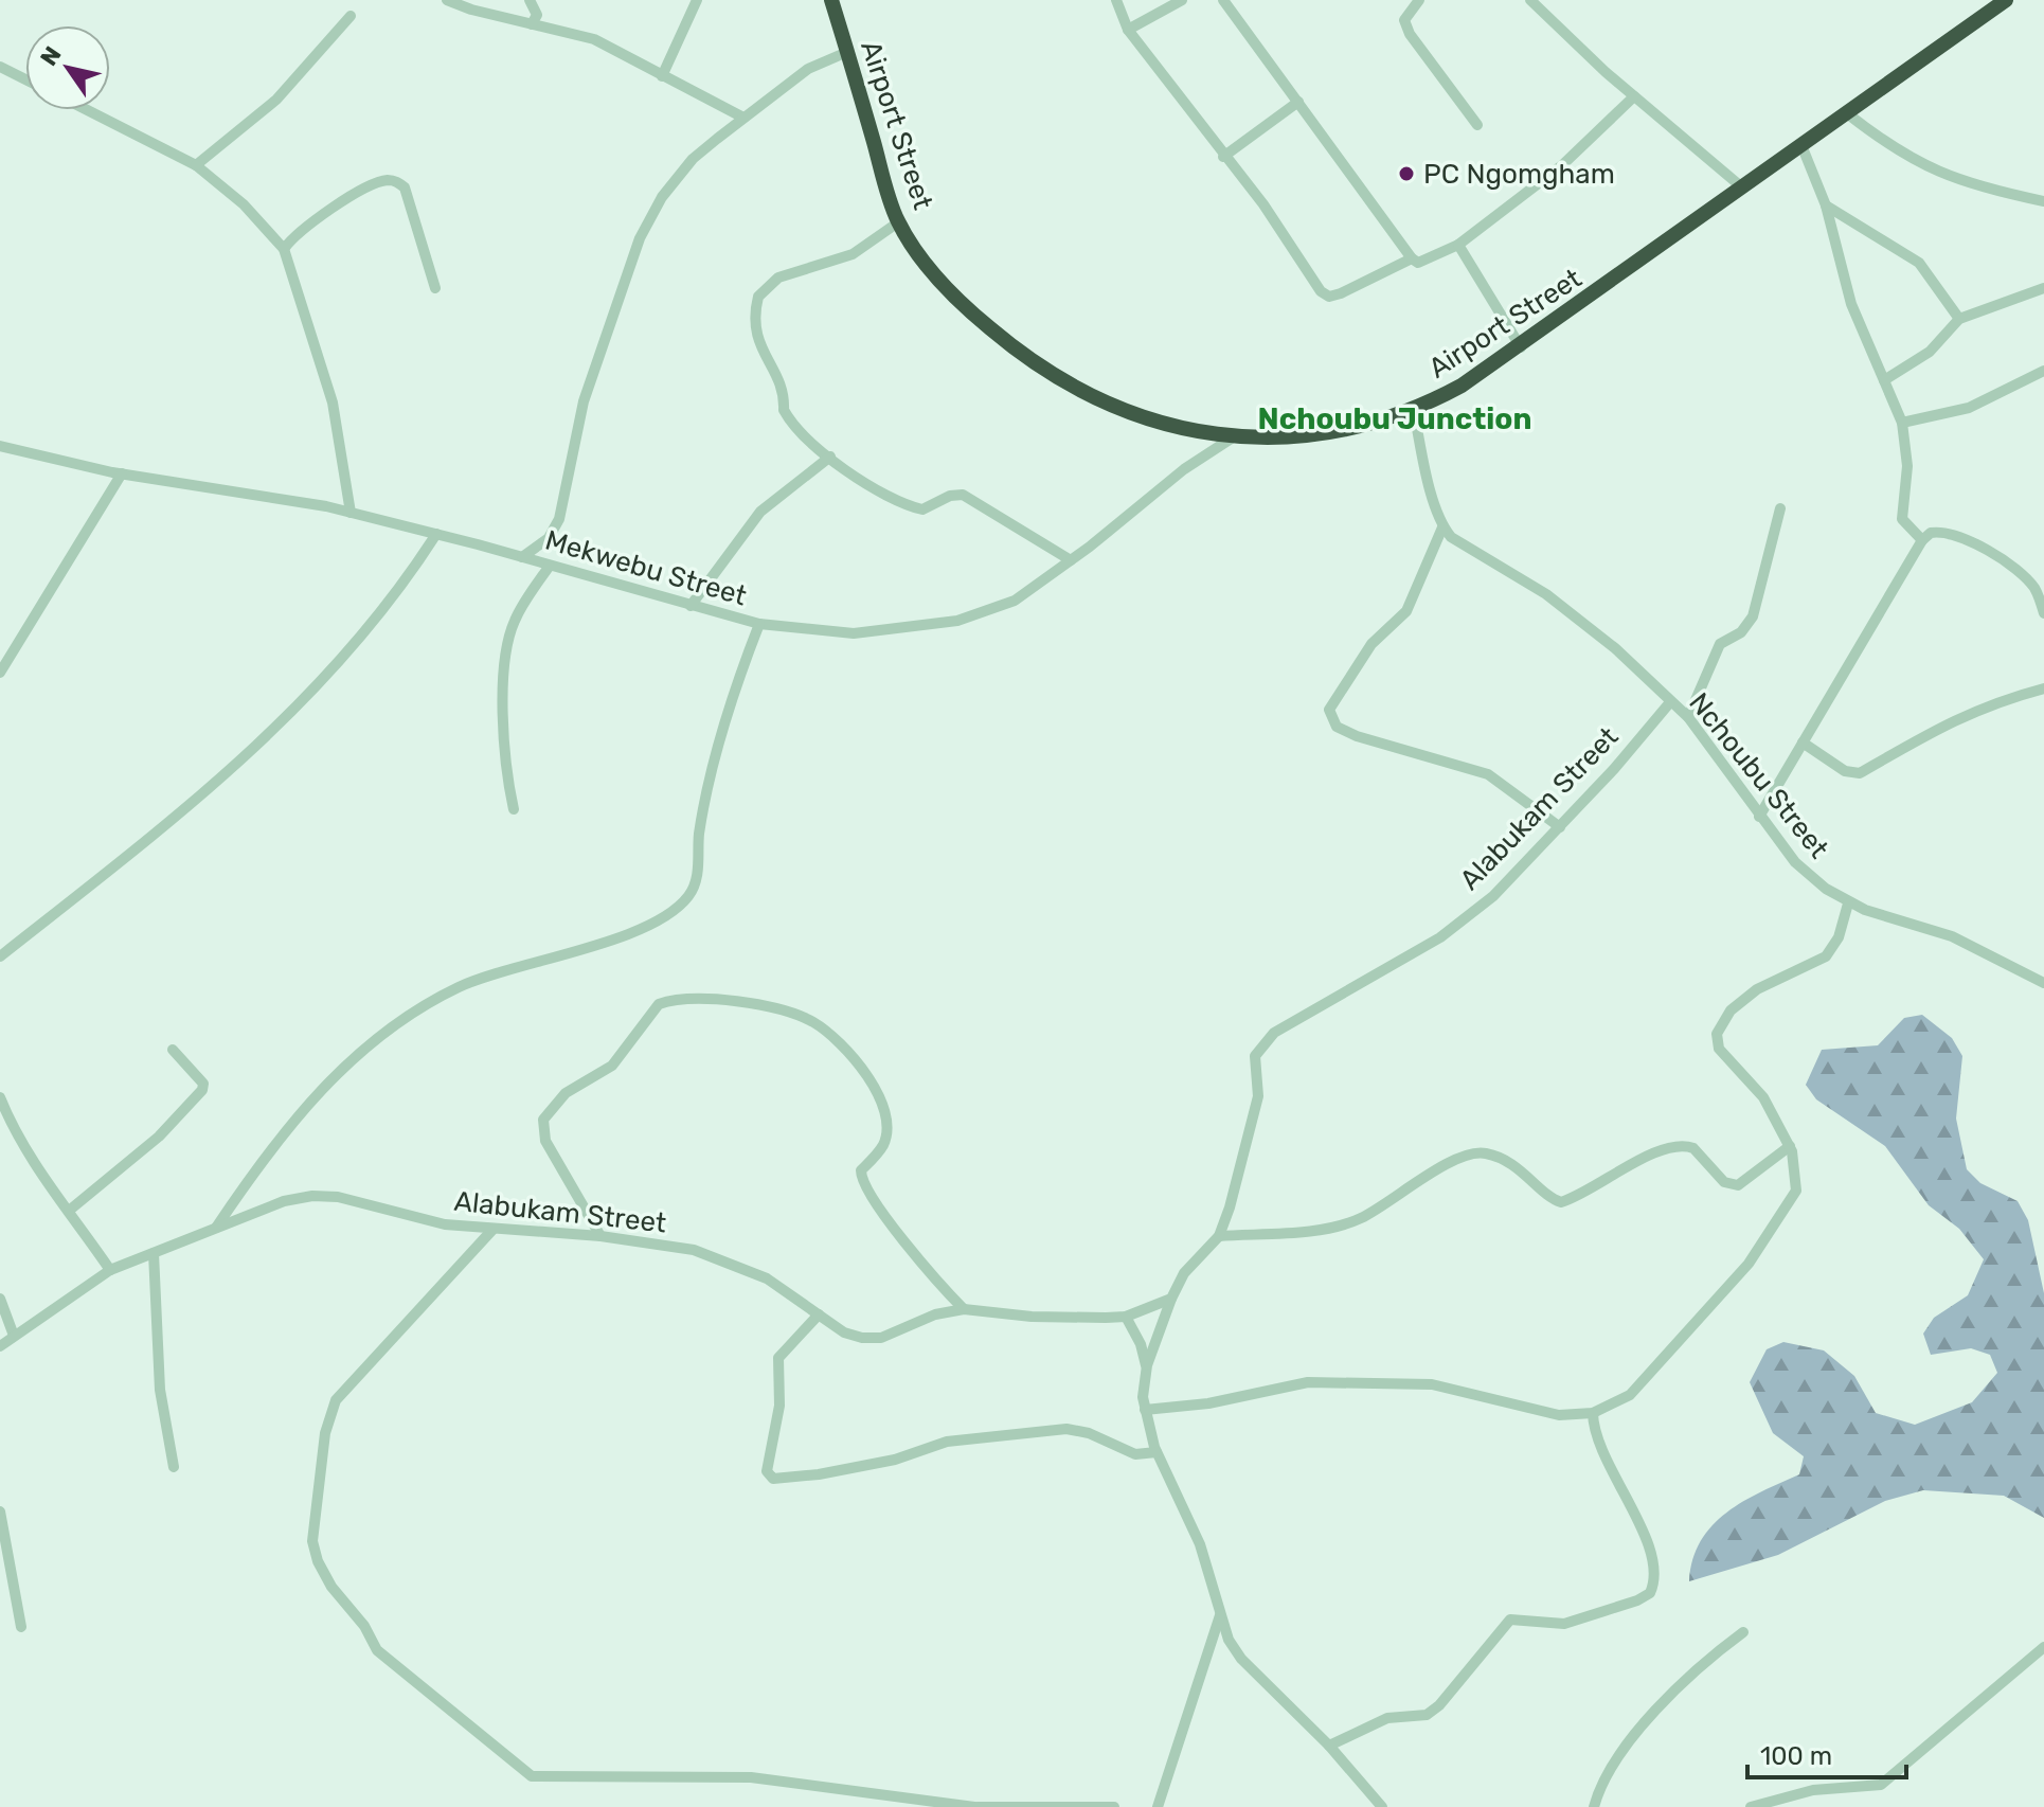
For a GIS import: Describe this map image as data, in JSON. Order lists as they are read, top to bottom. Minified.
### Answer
{"streets":{"highway":["Airport Street"],"street":["Mekwebu Street","Nchoubu Street","Alabukam Street"]},"crossings":[["Airport Street","Mekwebu Street"],["Nchoubu Street","Alabukam Street"]],"districts":["Nchoubu Junction"],"places":["PC Ngomgham"],"scale_bar":"100 m","north":"top left"}
